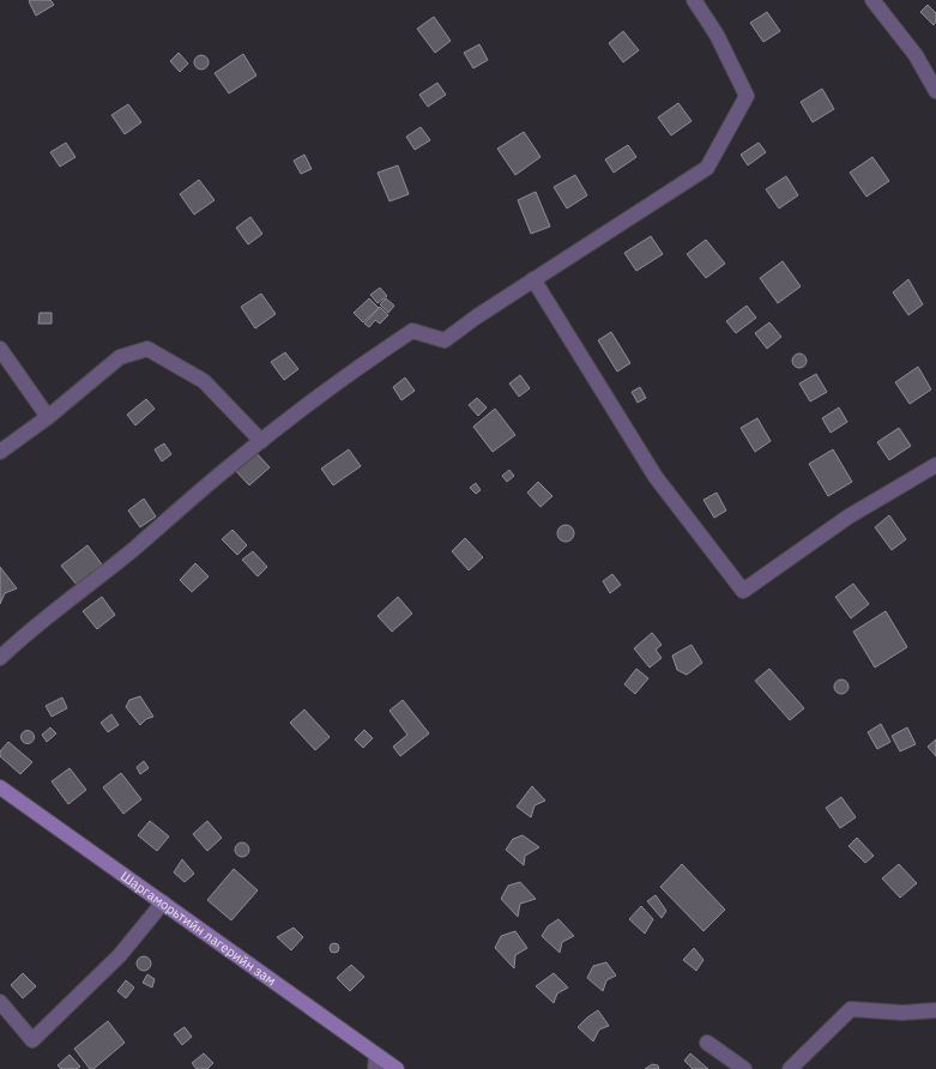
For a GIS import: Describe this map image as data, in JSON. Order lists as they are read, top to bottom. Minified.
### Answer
{"streets":{"street":["Шаргаморьтийн лагерийн зам"]}}
